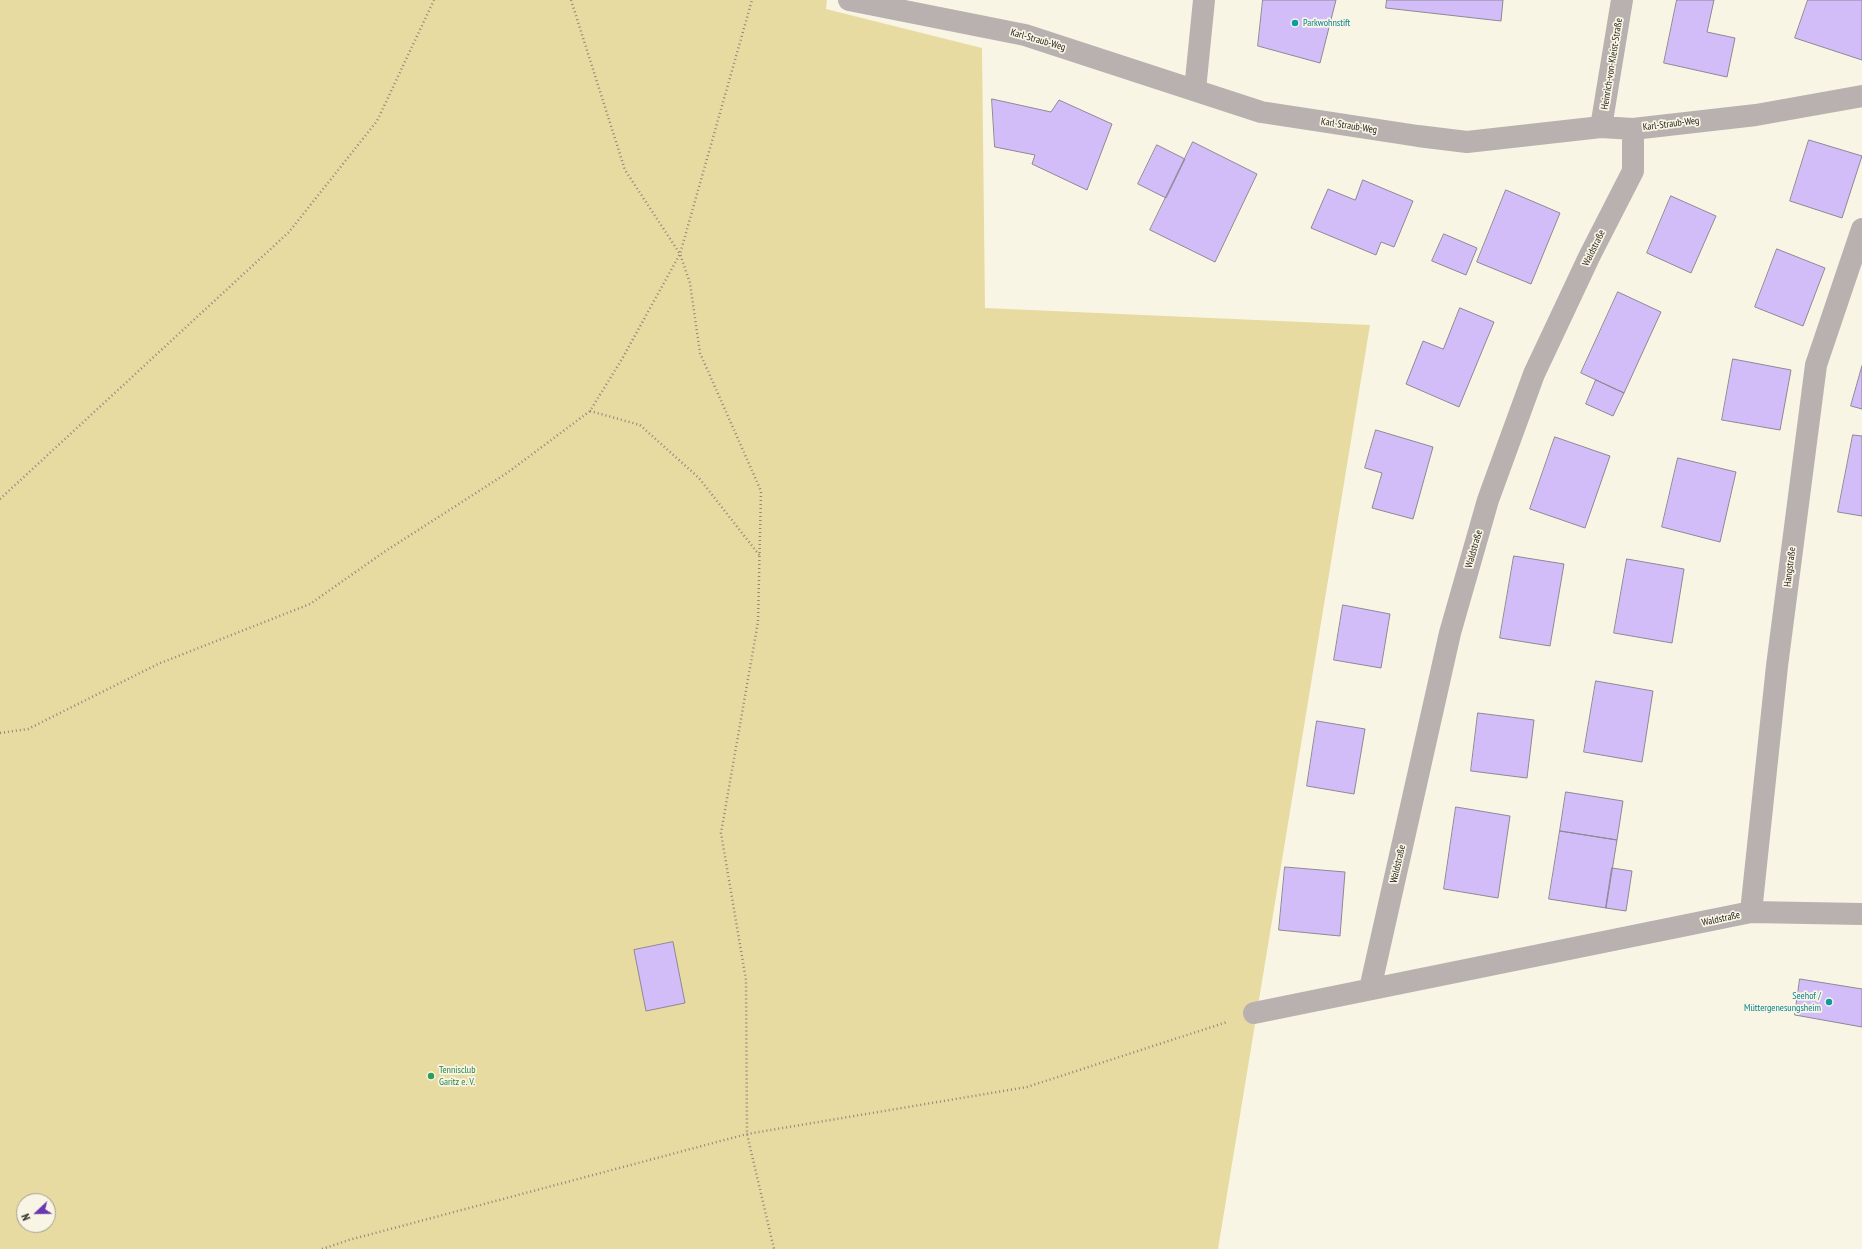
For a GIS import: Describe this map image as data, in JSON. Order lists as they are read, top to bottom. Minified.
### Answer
{"streets":{"street":["Karl-Straub-Weg","Heinrich-von-Kleist-Straße","Waldstraße","Hangstraße"]},"crossings":[["Karl-Straub-Weg","Heinrich-von-Kleist-Straße"],["Karl-Straub-Weg","Waldstraße"],["Waldstraße","Hangstraße"]],"places":["Parkwohnstift","Seehof / Müttergenesungsheim","Tennisclub Garitz e. V."],"north":"left"}
